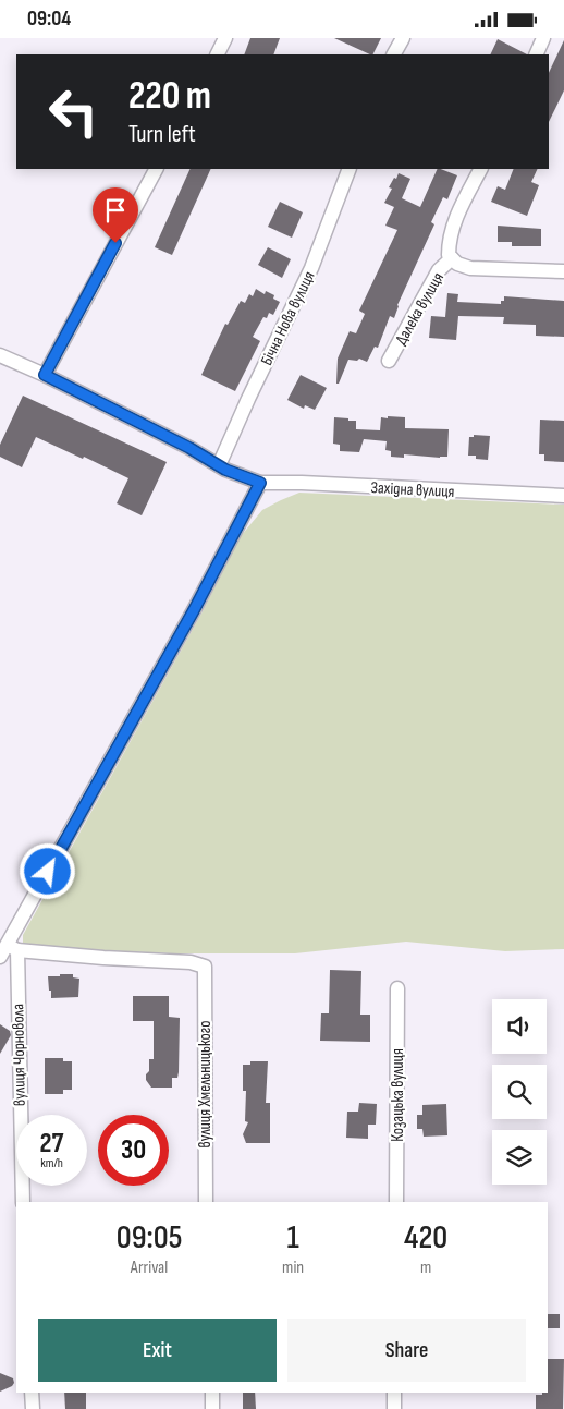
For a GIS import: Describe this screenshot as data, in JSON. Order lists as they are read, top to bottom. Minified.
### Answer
{"streets":{"street":["Далека вулиця","Бічна Нова вулиця","Західна вулиця","вулиця Чорновола","вулиця Хмельницького","Козацька вулиця"]},"crossings":[["вулиця Чорновола","вулиця Хмельницького"]],"page":{"status":"09:04","turn":["220 m","Turn left"],"speed":"27 km/h","limit":"30","eta":["09:05","Arrival","1","min","420","m"],"buttons":["Exit","Share"]}}
